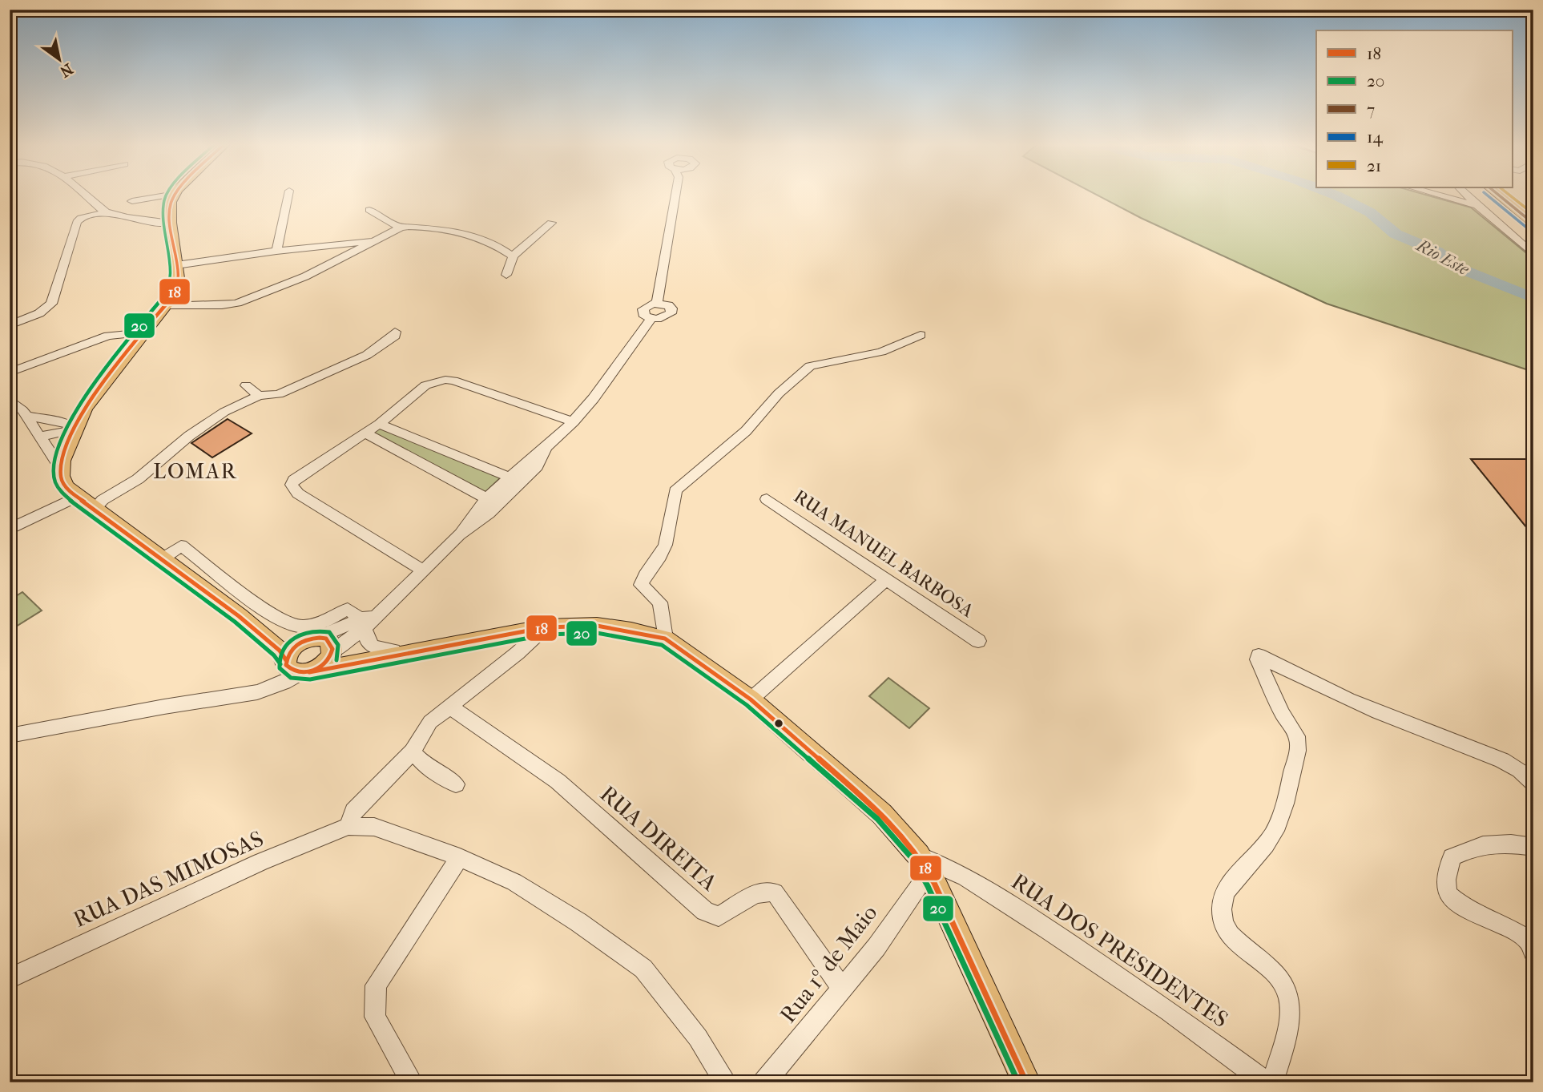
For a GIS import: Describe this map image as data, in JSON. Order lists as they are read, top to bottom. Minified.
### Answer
{"streets":{"street":["RUA MANUEL BARBOSA","RUA DIREITA","RUA DAS MIMOSAS","RUA DOS PRESIDENTES","Rua 1º de Maio"]},"crossings":[["RUA DIREITA","Rua 1º de Maio"],["RUA DOS PRESIDENTES","Rua 1º de Maio"]],"districts":["LOMAR"],"water":["Rio Este"],"lines":["transit line 18","transit line 20","transit line 7","transit line 14","transit line 21"],"legend":["18","20","7","14","21"],"north":"bottom right"}
